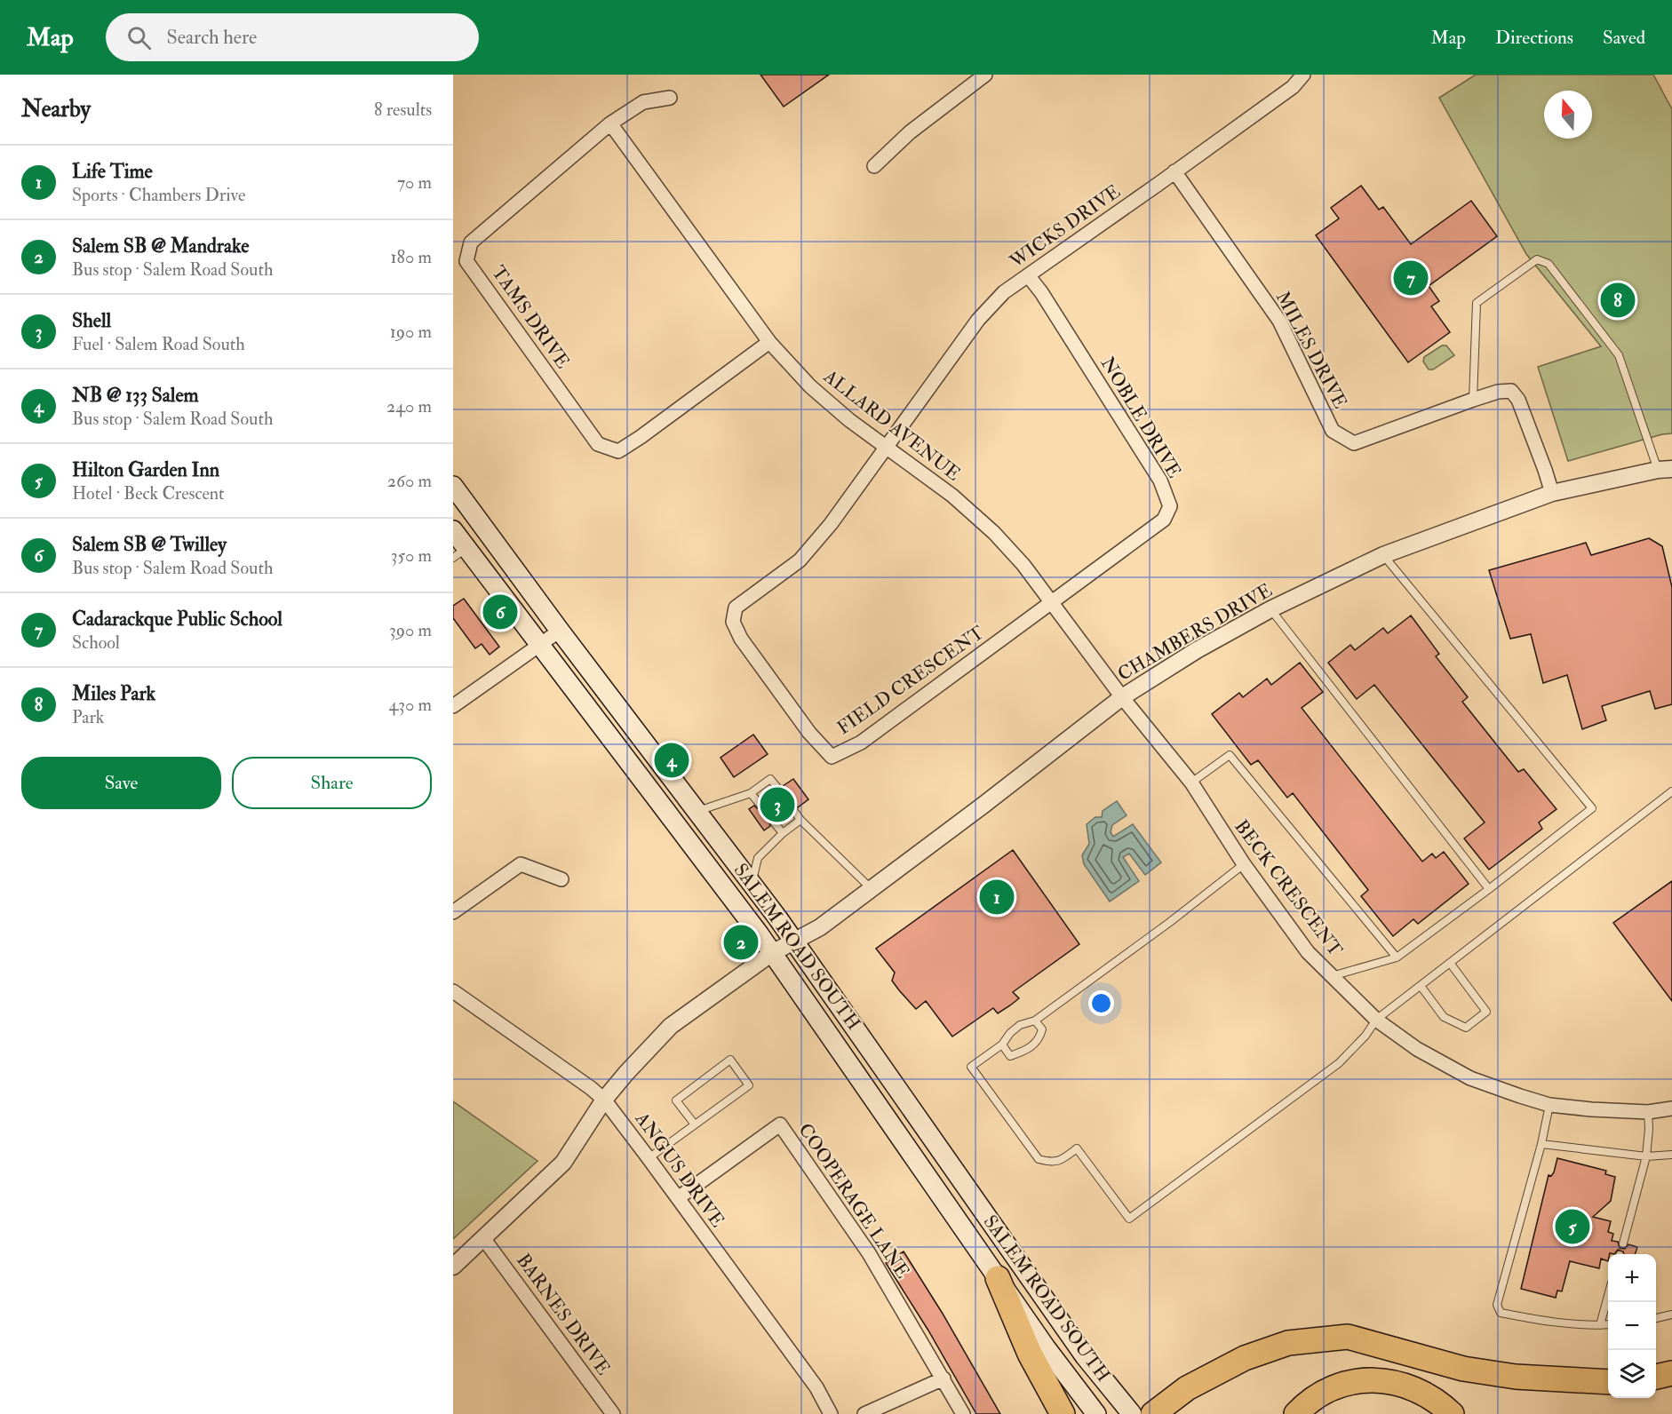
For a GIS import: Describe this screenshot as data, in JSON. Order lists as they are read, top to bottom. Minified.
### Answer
{"streets":{"main road":["SALEM ROAD SOUTH"],"street":["WICKS DRIVE","TAMS DRIVE","MILES DRIVE","NOBLE DRIVE","ALLARD AVENUE","CHAMBERS DRIVE","FIELD CRESCENT","BECK CRESCENT","ANGUS DRIVE","COOPERAGE LANE","BARNES DRIVE"]},"crossings":[["WICKS DRIVE","MILES DRIVE"],["WICKS DRIVE","NOBLE DRIVE"],["WICKS DRIVE","ALLARD AVENUE"],["WICKS DRIVE","FIELD CRESCENT"],["TAMS DRIVE","ALLARD AVENUE"],["MILES DRIVE","CHAMBERS DRIVE"],["NOBLE DRIVE","ALLARD AVENUE"],["NOBLE DRIVE","FIELD CRESCENT"],["ALLARD AVENUE","CHAMBERS DRIVE"],["ALLARD AVENUE","FIELD CRESCENT"],["ALLARD AVENUE","BECK CRESCENT"],["CHAMBERS DRIVE","BECK CRESCENT"],["CHAMBERS DRIVE","SALEM ROAD SOUTH"],["CHAMBERS DRIVE","ANGUS DRIVE"],["CHAMBERS DRIVE","BARNES DRIVE"],["ANGUS DRIVE","COOPERAGE LANE"]],"north":"top","page":{"header":"Map","search":"Search here","nav":["Map","Directions","Saved"],"heading":["Nearby","8 results"],"list":[{"mark":"1","name":"Life Time","note":"Sports · Chambers Drive","value":"70 m"},{"mark":"2","name":"Salem SB @ Mandrake","note":"Bus stop · Salem Road South","value":"180 m"},{"mark":"3","name":"Shell","note":"Fuel · Salem Road South","value":"190 m"},{"mark":"4","name":"NB @ 133 Salem","note":"Bus stop · Salem Road South","value":"240 m"},{"mark":"5","name":"Hilton Garden Inn","note":"Hotel · Beck Crescent","value":"260 m"},{"mark":"6","name":"Salem SB @ Twilley","note":"Bus stop · Salem Road South","value":"350 m"},{"mark":"7","name":"Cadarackque Public School","note":"School","value":"390 m"},{"mark":"8","name":"Miles Park","note":"Park","value":"430 m"}],"pins":["7","8","6","4","3","1","2","5"],"buttons":["Save","Share"],"map_buttons":["+","−"]}}
